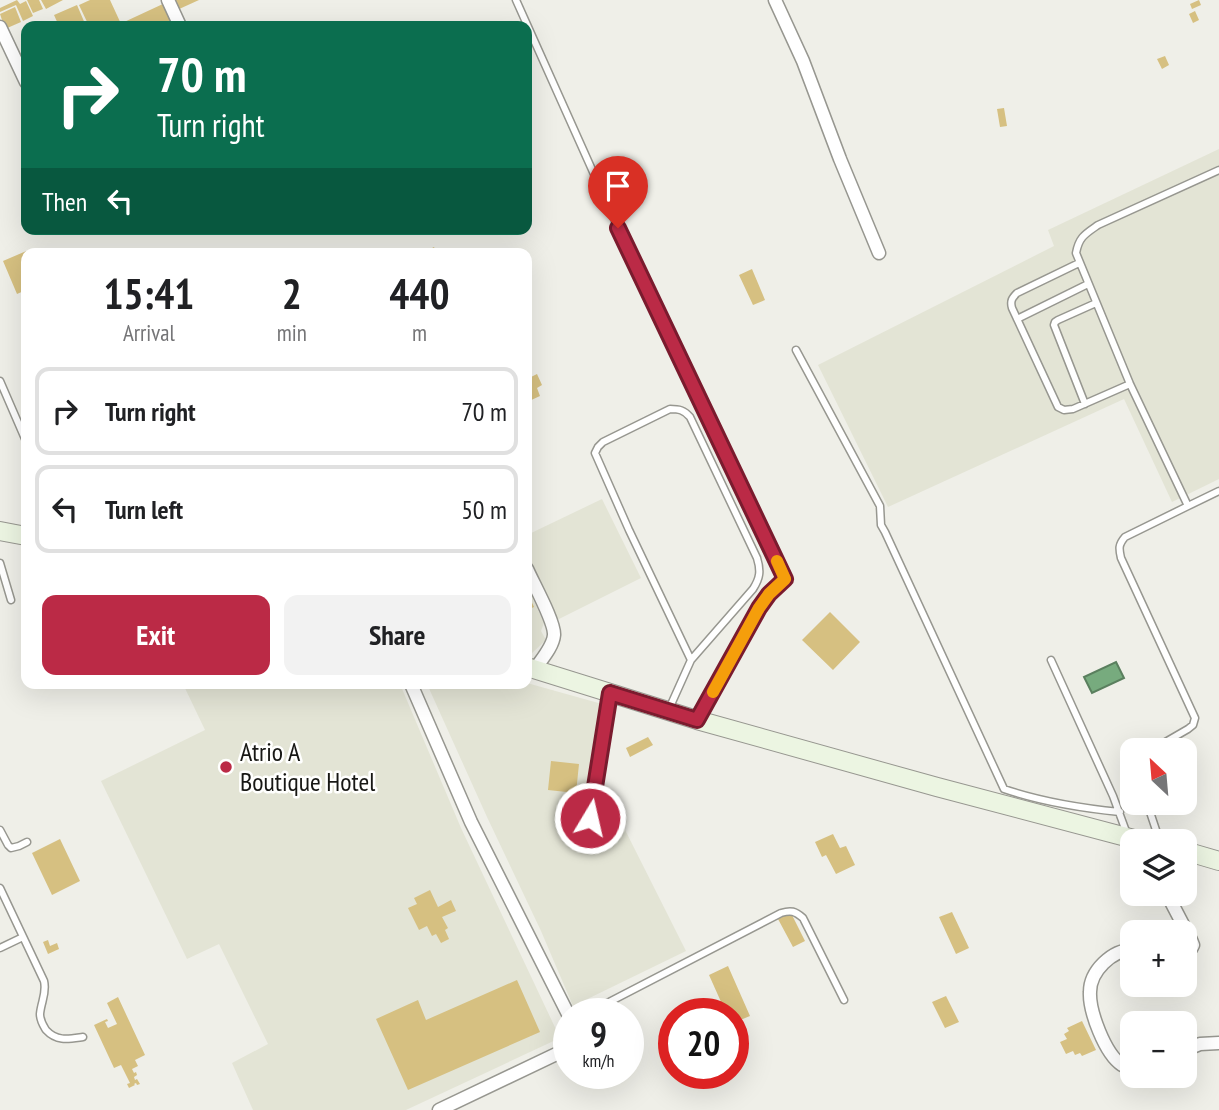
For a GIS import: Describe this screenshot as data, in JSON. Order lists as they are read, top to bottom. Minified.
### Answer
{"places":["Atrio A Boutique Hotel"],"north":"top left","page":{"turn":["70 m","Turn right"],"then":"Then","eta":["15:41","Arrival","2","min","440","m"],"list":[{"name":"Turn right","value":"70 m"},{"name":"Turn left","value":"50 m"}],"buttons":["Exit","Share"],"map_buttons":["+","−"],"speed":"9 km/h","limit":"20"}}
